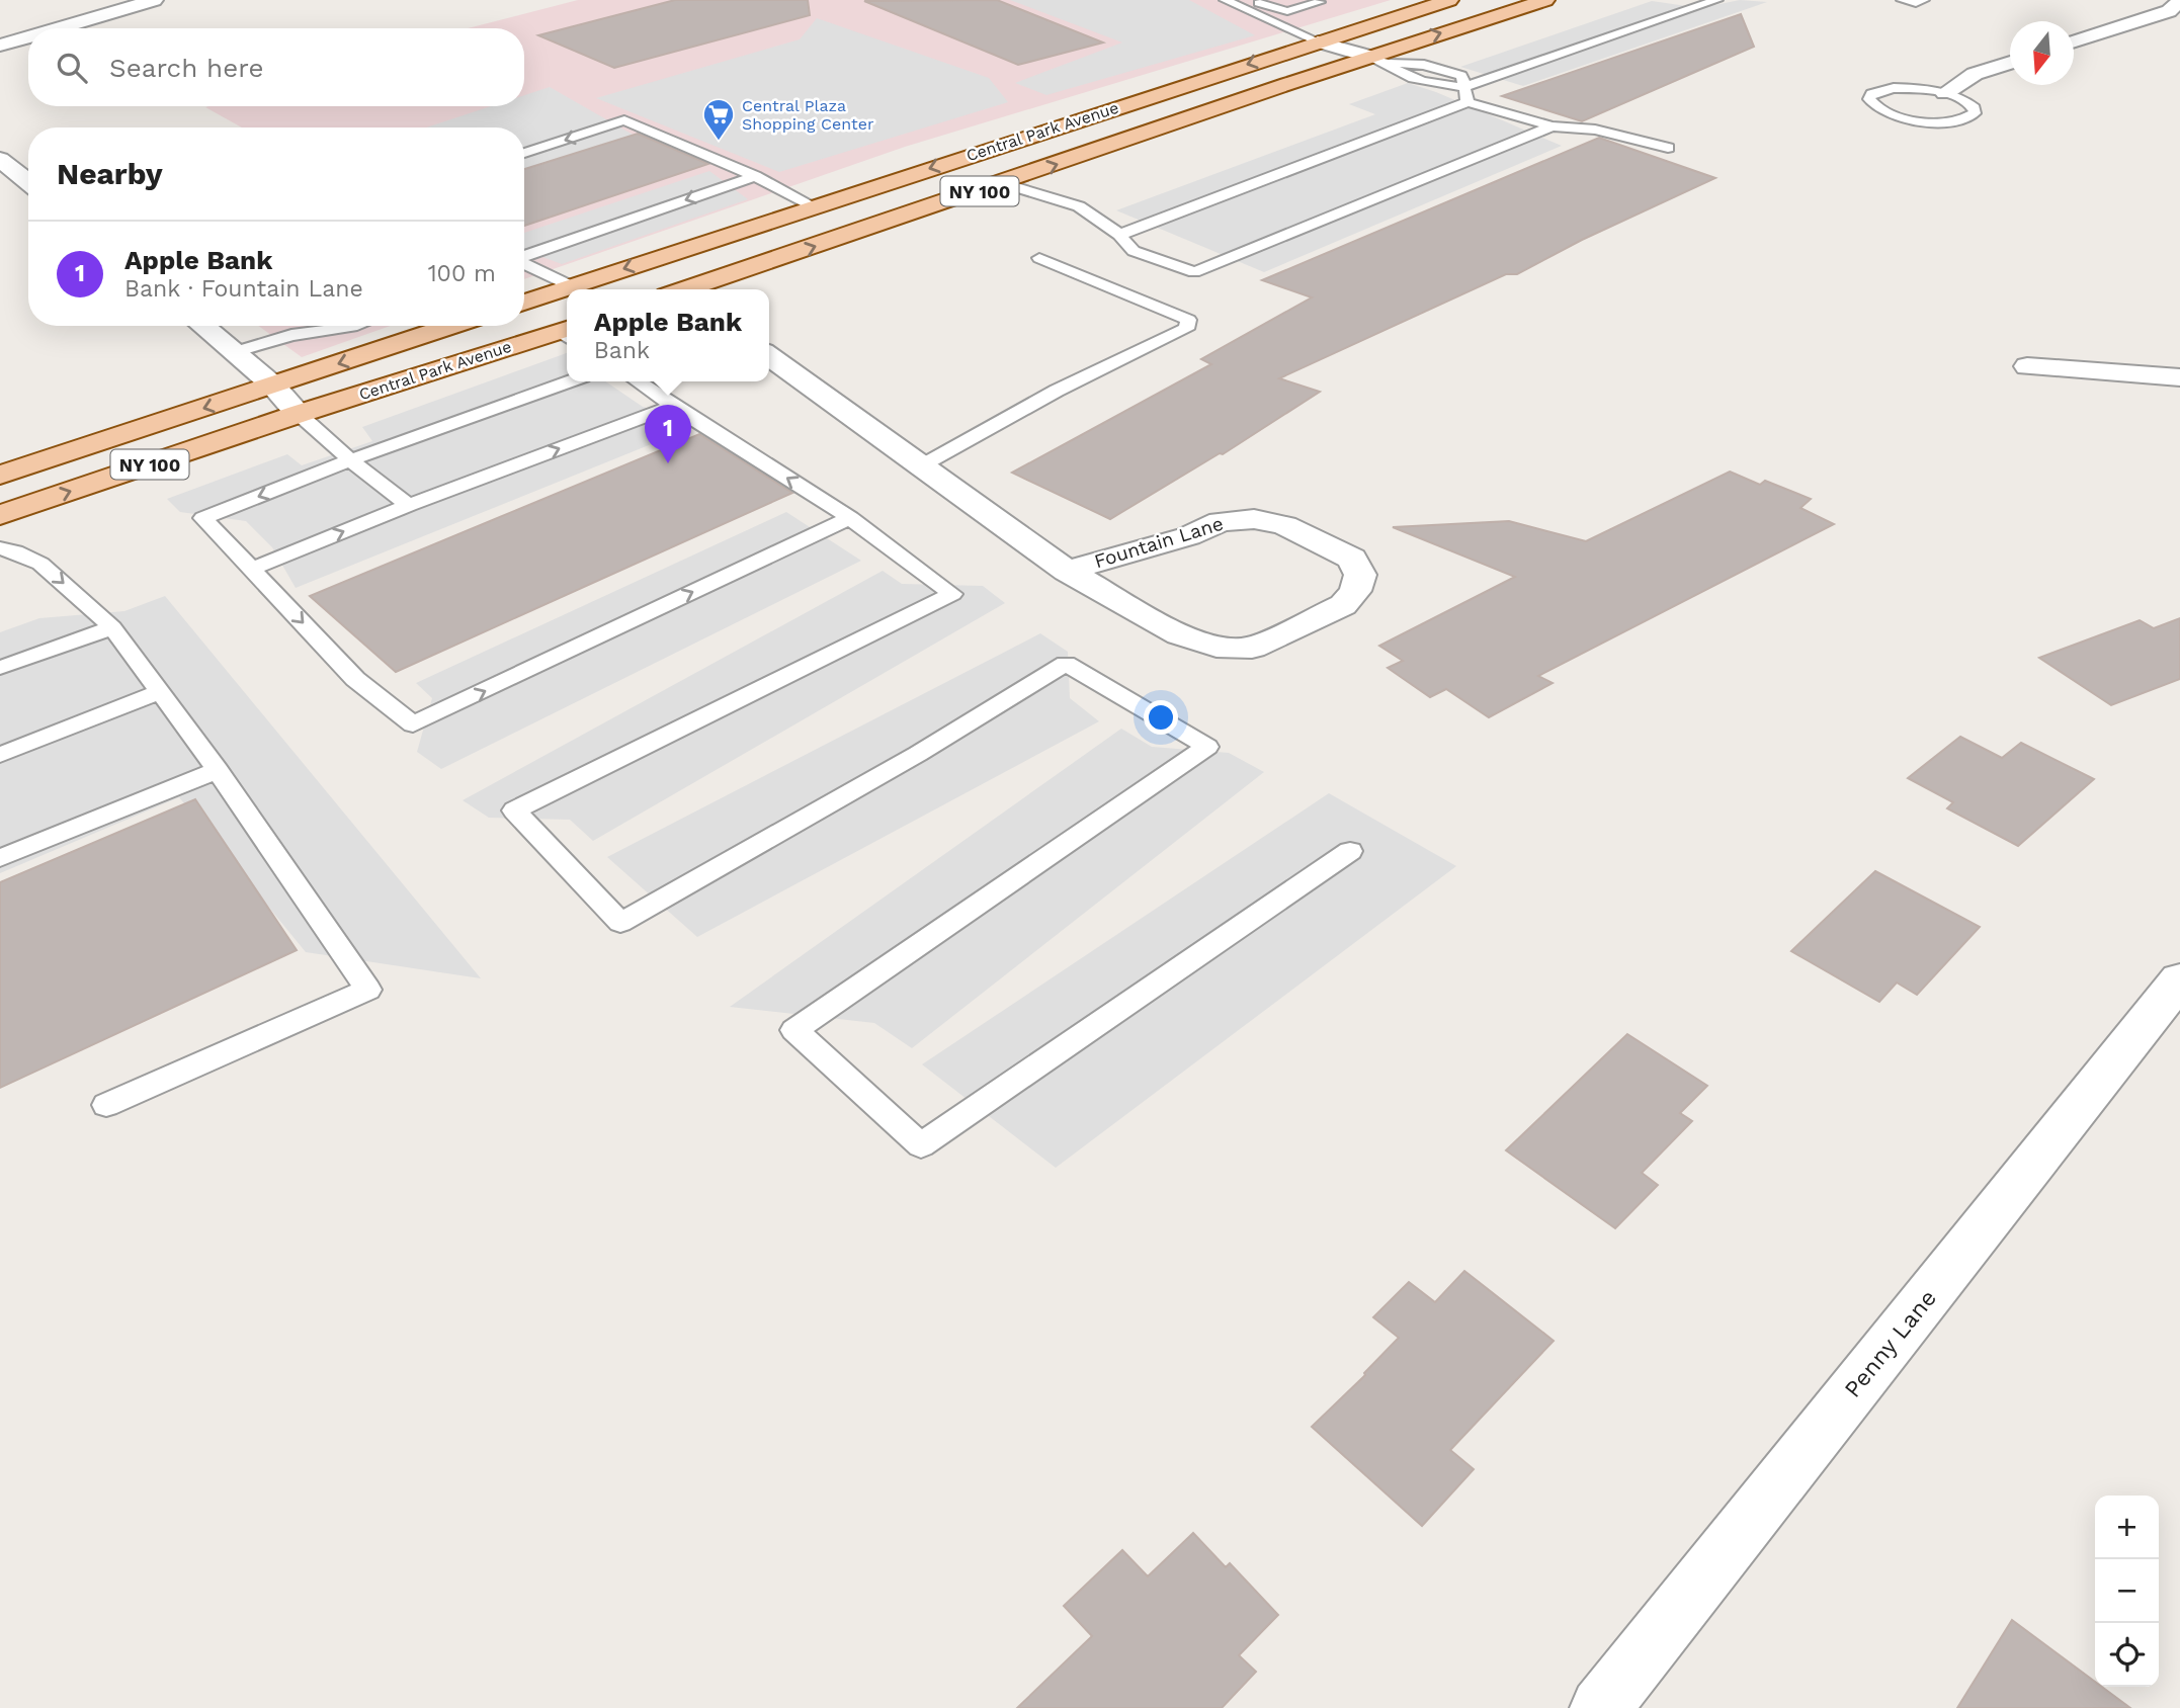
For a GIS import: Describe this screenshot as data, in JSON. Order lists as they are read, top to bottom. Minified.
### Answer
{"streets":{"main road":["Central Park Avenue","NY 100"],"street":["Fountain Lane","Penny Lane"]},"crossings":[["Central Park Avenue","NY 100"]],"places":{"supermarket":["Central Plaza Shopping Center"]},"north":"bottom","page":{"search":"Search here","heading":"Nearby","list":[{"mark":"1","name":"Apple Bank","note":"Bank · Fountain Lane","value":"100 m"}],"popup":["Apple Bank","Bank"],"pins":"1","map_buttons":["+","−"]}}
